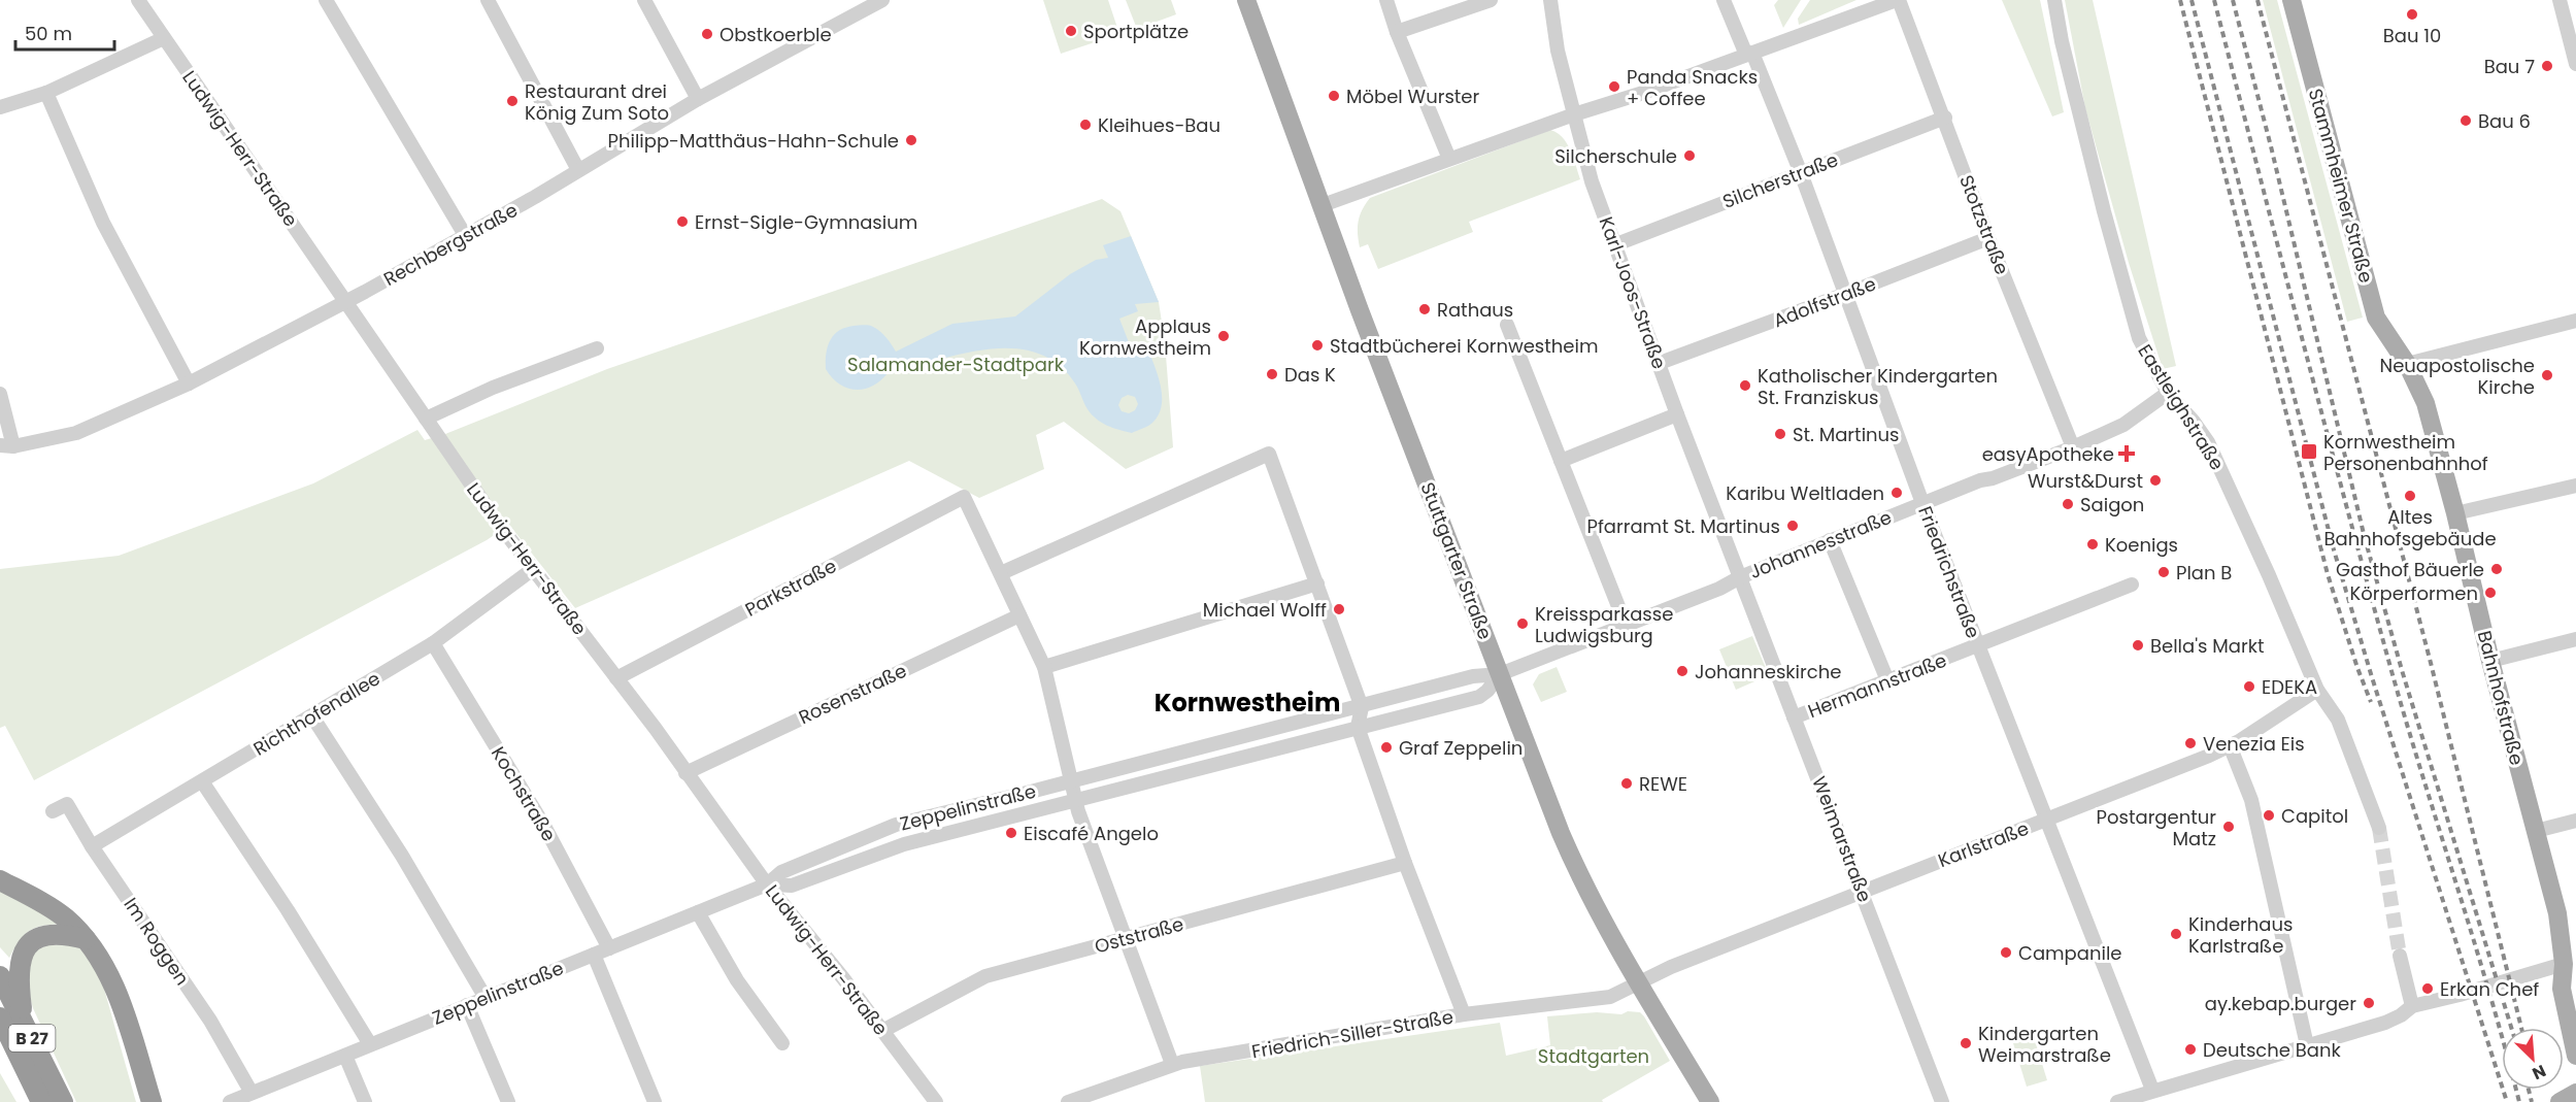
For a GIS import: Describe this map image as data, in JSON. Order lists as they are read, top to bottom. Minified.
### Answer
{"streets":{"highway":["B 27"],"main road":["Stammheimer Straße","Stuttgarter Straße","Bahnhofstraße"],"street":["Ludwig-Herr-Straße","Silcherstraße","Stotzstraße","Rechbergstraße","Karl-Joos-Straße","Adolfstraße","Eastleighstraße","Johannesstraße","Friedrichstraße","Parkstraße","Hermannstraße","Rosenstraße","Richthofenallee","Kochstraße","Zeppelinstraße","Weimarstraße","Karlstraße","Oststraße","Im Roggen","Friedrich-Siller-Straße"]},"crossings":[["Ludwig-Herr-Straße","Rechbergstraße"],["Ludwig-Herr-Straße","Parkstraße"],["Ludwig-Herr-Straße","Rosenstraße"],["Ludwig-Herr-Straße","Richthofenallee"],["Ludwig-Herr-Straße","Zeppelinstraße"],["Ludwig-Herr-Straße","Oststraße"],["Silcherstraße","Stotzstraße"],["Silcherstraße","Karl-Joos-Straße"],["Silcherstraße","Friedrichstraße"],["Stammheimer Straße","Bahnhofstraße"],["Stotzstraße","Adolfstraße"],["Stotzstraße","Johannesstraße"],["Karl-Joos-Straße","Adolfstraße"],["Karl-Joos-Straße","Johannesstraße"],["Karl-Joos-Straße","Weimarstraße"],["Adolfstraße","Friedrichstraße"],["Eastleighstraße","Johannesstraße"],["Eastleighstraße","Karlstraße"],["Johannesstraße","Stuttgarter Straße"],["Johannesstraße","Friedrichstraße"],["Johannesstraße","Zeppelinstraße"],["Johannesstraße","Weimarstraße"],["Stuttgarter Straße","Zeppelinstraße"],["Stuttgarter Straße","Karlstraße"],["Stuttgarter Straße","Friedrich-Siller-Straße"],["Friedrichstraße","Hermannstraße"],["Friedrichstraße","Karlstraße"],["Hermannstraße","Weimarstraße"],["Richthofenallee","Kochstraße"],["Richthofenallee","Im Roggen"],["Kochstraße","Zeppelinstraße"],["Zeppelinstraße","Im Roggen"],["Weimarstraße","Karlstraße"],["Karlstraße","Friedrich-Siller-Straße"]],"districts":["Kornwestheim"],"parks":["Salamander-Stadtpark","Stadtgarten"],"places":{"other":["Bau 10","Sportplätze","Obstkoerble","Bau 7","Panda Snacks + Coffee","Möbel Wurster","Restaurant drei König Zum Soto","Bau 6","Kleihues-Bau","Philipp-Matthäus-Hahn-Schule","Silcherschule","Ernst-Sigle-Gymnasium","Rathaus","Applaus Kornwestheim","Stadtbücherei Kornwestheim","Das K","Neuapostolische Kirche","Katholischer Kindergarten St. Franziskus","St. Martinus","Wurst&Durst","Karibu Weltladen","Altes Bahnhofsgebäude","Saigon","Pfarramt St. Martinus","Koenigs","Gasthof Bäuerle","Plan B","Körperformen","Michael Wolff","Kreissparkasse Ludwigsburg","Bella's Markt","Johanneskirche","EDEKA","Venezia Eis","Graf Zeppelin","REWE","Capitol","Postargentur Matz","Eiscafé Angelo","Kinderhaus Karlstraße","Campanile","Erkan Chef","ay.kebap.burger","Kindergarten Weimarstraße","Deutsche Bank"],"transit":["Kornwestheim Personenbahnhof"],"health":["easyApotheke"]},"scale_bar":"50 m","north":"bottom right"}
